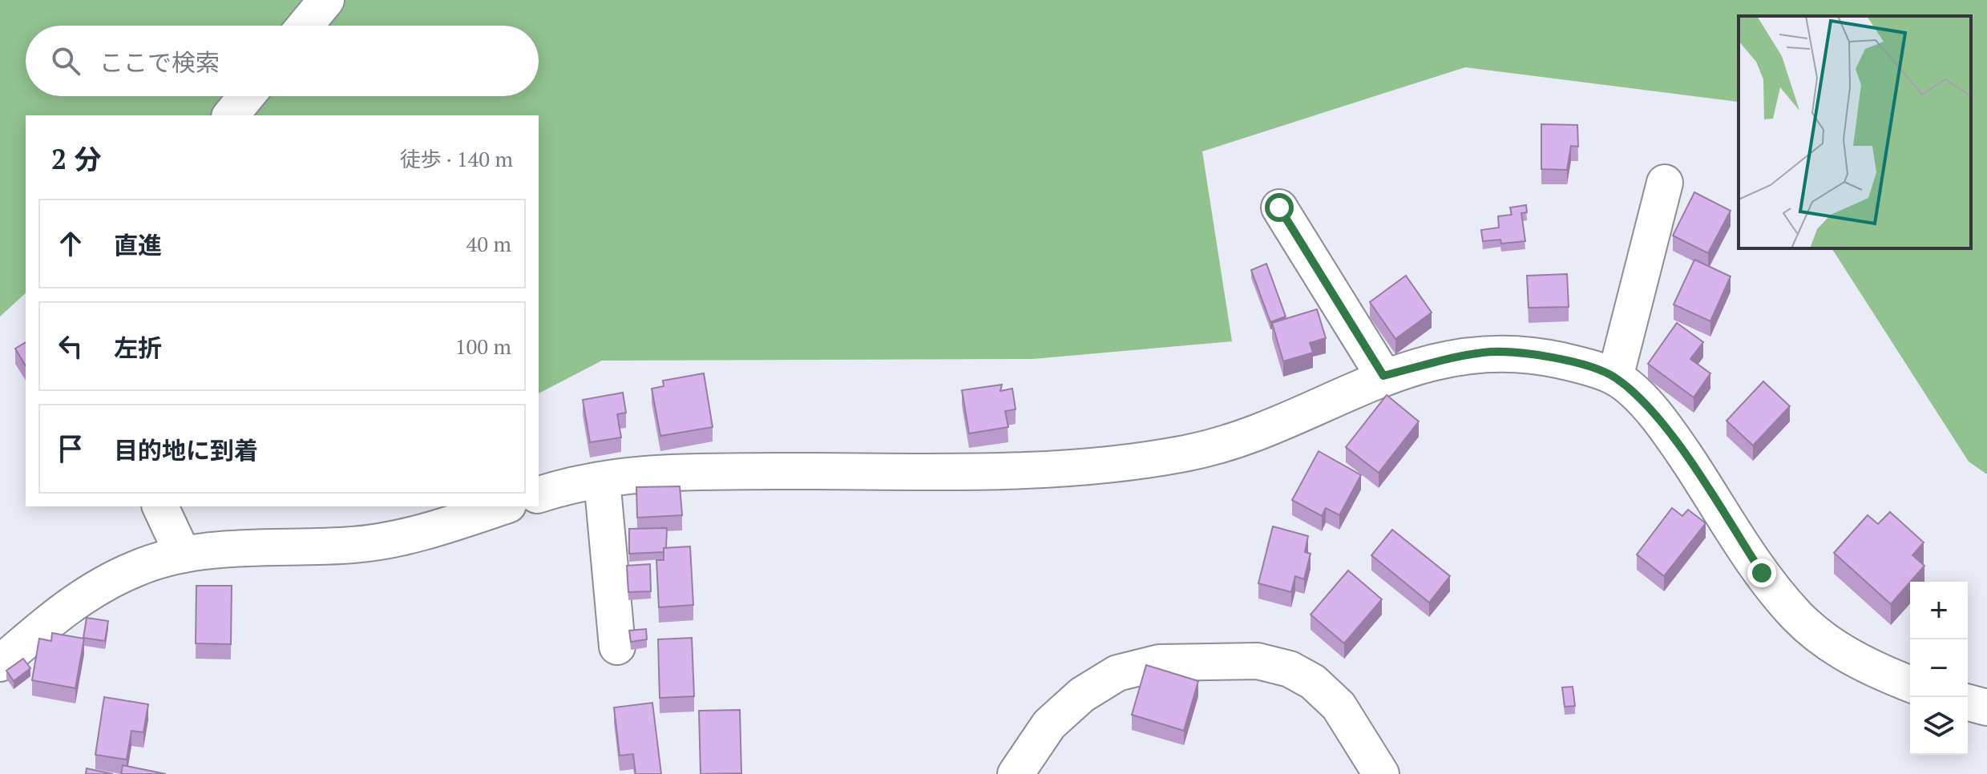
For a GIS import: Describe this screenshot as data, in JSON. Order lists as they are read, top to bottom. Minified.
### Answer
{"page":{"search":"ここで検索","heading":["2 分","徒歩 · 140 m"],"list":[["直進","40 m"],["左折","100 m"],"目的地に到着"],"map_buttons":["+","−"]}}
